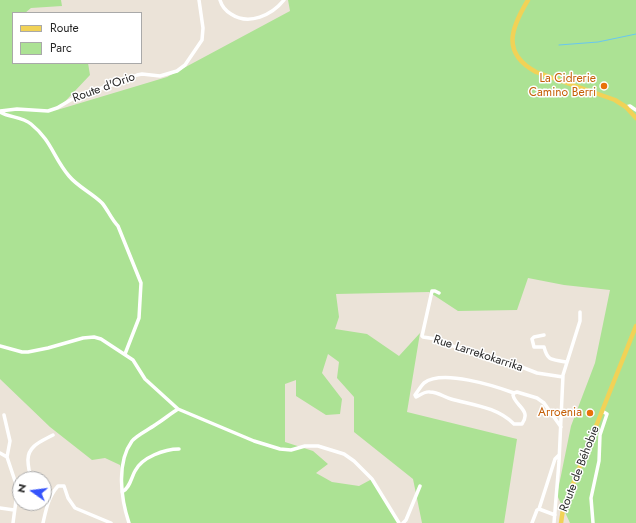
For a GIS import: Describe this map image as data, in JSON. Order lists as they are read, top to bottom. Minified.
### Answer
{"streets":{"main road":["Route de Béhobie"],"street":["Route d'Orio","Rue Larrekokarrika"]},"places":["La Cidrerie Camino Berri","Arroenia"],"legend":["Route","Parc"],"north":"left"}
